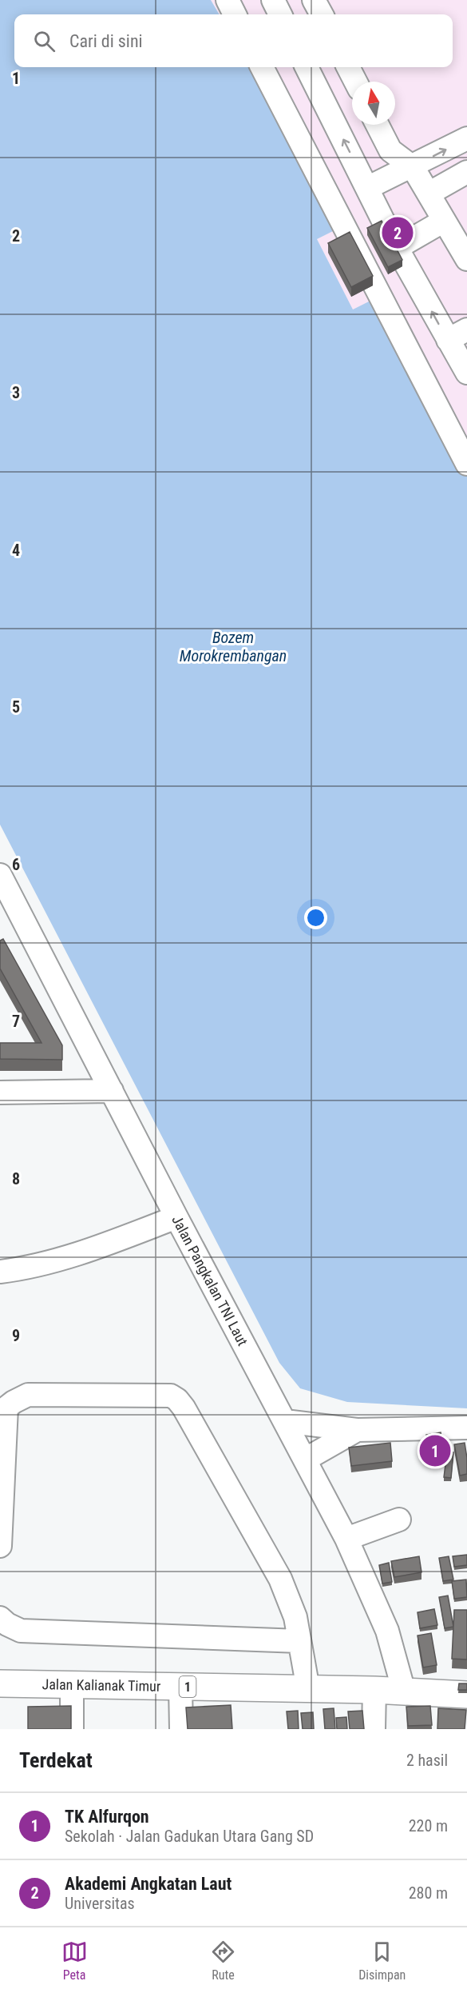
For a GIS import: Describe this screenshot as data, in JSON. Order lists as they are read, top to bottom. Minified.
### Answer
{"streets":{"highway":["Jalan Kalianak Timur","1"],"street":["Jalan Pangkalan TNI Laut"]},"crossings":[["Jalan Pangkalan TNI Laut","1"],["Jalan Kalianak Timur","1"]],"water":["Bozem Morokrembangan"],"north":"top","page":{"search":"Cari di sini","pins":["2","1"],"heading":["Terdekat","2 hasil"],"list":[{"mark":"1","name":"TK Alfurqon","note":"Sekolah · Jalan Gadukan Utara Gang SD","value":"220 m"},{"mark":"2","name":"Akademi Angkatan Laut","note":"Universitas","value":"280 m"}],"nav":["Peta","Rute","Disimpan"]},"grid":{"rows":["1","2","3","4","5","6","7","8","9"]}}
